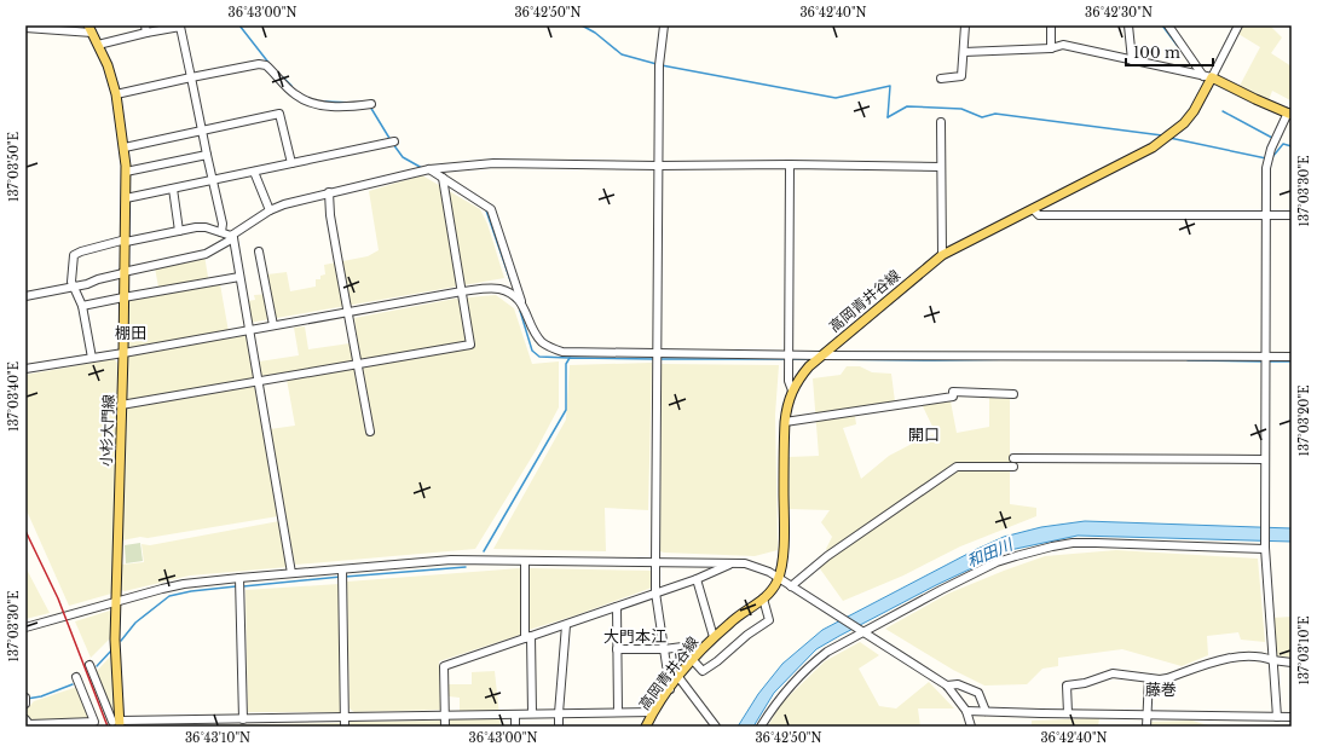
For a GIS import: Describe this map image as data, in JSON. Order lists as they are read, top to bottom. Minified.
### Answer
{"streets":{"main road":["高岡青井谷線","小杉大門線"]},"districts":["棚田","開口","大門本江","藤巻"],"water":["和田川"],"scale_bar":"100 m","coordinates":["36°43'00\"N","36°42'50\"N","36°42'40\"N","36°42'30\"N","137°03'50\"E","137°03'30\"E","137°03'40\"E","137°03'20\"E","137°03'10\"E","36°43'10\"N"]}
